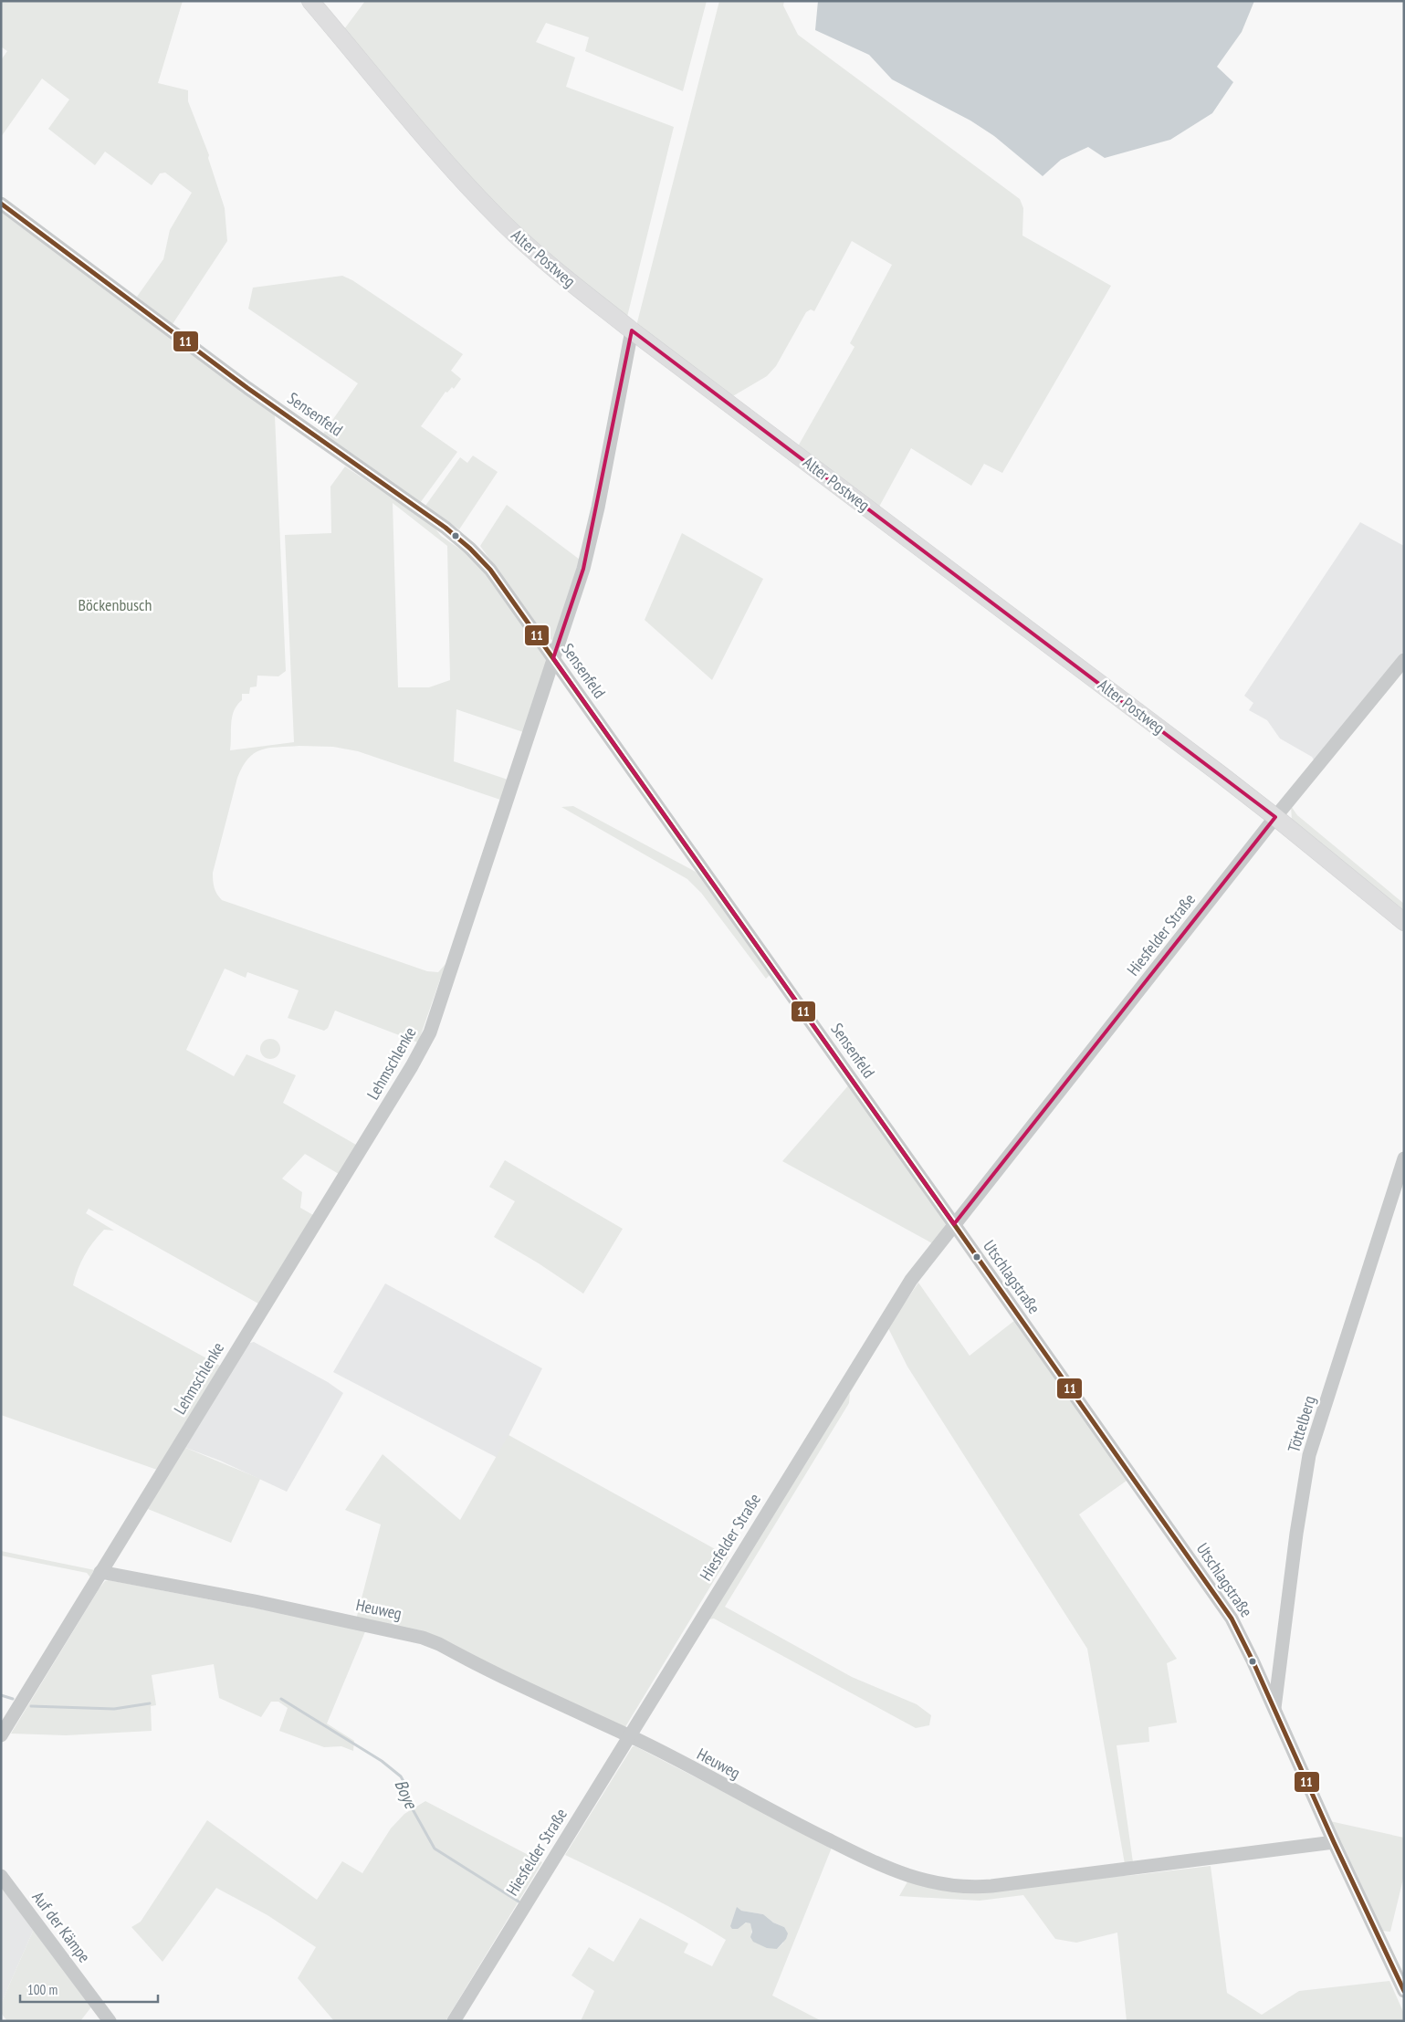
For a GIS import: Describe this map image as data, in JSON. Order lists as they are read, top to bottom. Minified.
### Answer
{"streets":{"main road":["Alter Postweg"],"street":["Sensenfeld","Hiesfelder Straße","Lehmschlenke","Utschlagstraße","Töttelberg","Heuweg","Auf der Kämpe"]},"crossings":[["Alter Postweg","Hiesfelder Straße"],["Alter Postweg","Lehmschlenke"],["Sensenfeld","Hiesfelder Straße"],["Sensenfeld","Lehmschlenke"],["Sensenfeld","Utschlagstraße"],["Hiesfelder Straße","Utschlagstraße"],["Hiesfelder Straße","Heuweg"],["Lehmschlenke","Heuweg"],["Utschlagstraße","Töttelberg"],["Utschlagstraße","Heuweg"]],"water":["Boye"],"parks":["Böckenbusch"],"lines":["transit line 11"],"scale_bar":"100 m"}
